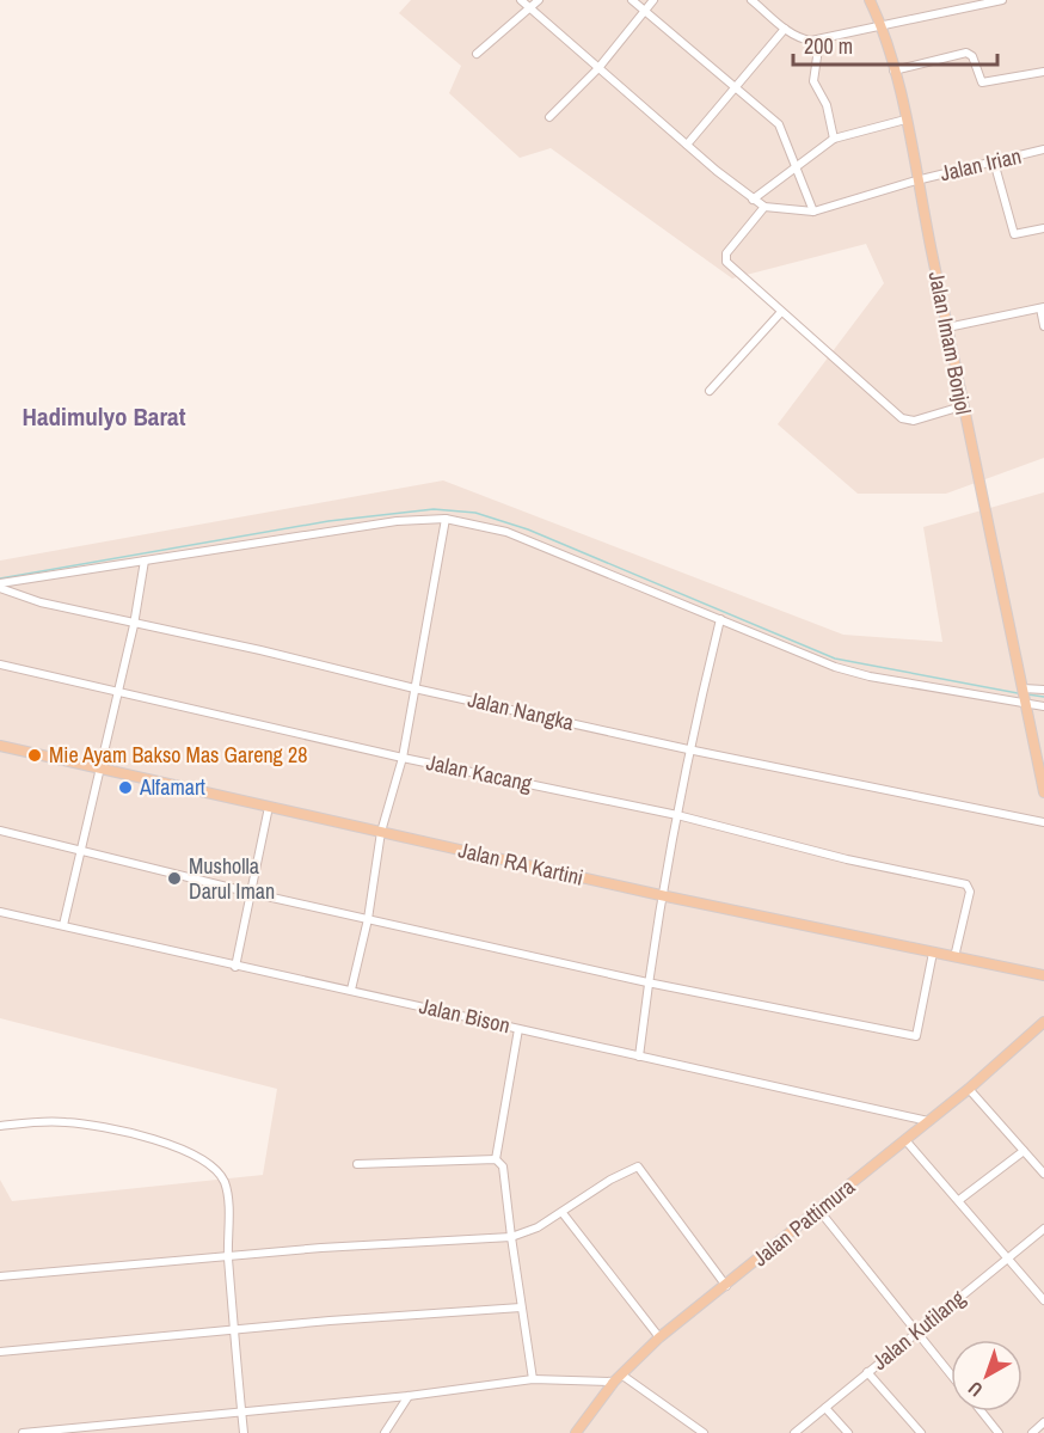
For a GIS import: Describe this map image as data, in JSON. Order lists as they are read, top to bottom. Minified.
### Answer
{"streets":{"main road":["Jalan Imam Bonjol","Jalan RA Kartini","Jalan Pattimura"],"street":["Jalan Irian","Jalan Nangka","Jalan Kacang","Jalan Bison","Jalan Kutilang"]},"crossings":[["Jalan Irian","Jalan Imam Bonjol"],["Jalan Kacang","Jalan RA Kartini"],["Jalan Bison","Jalan Pattimura"]],"districts":["Hadimulyo Barat"],"places":["Mie Ayam Bakso Mas Gareng 28","Alfamart","Musholla Darul Iman"],"scale_bar":"200 m","north":"bottom left"}
